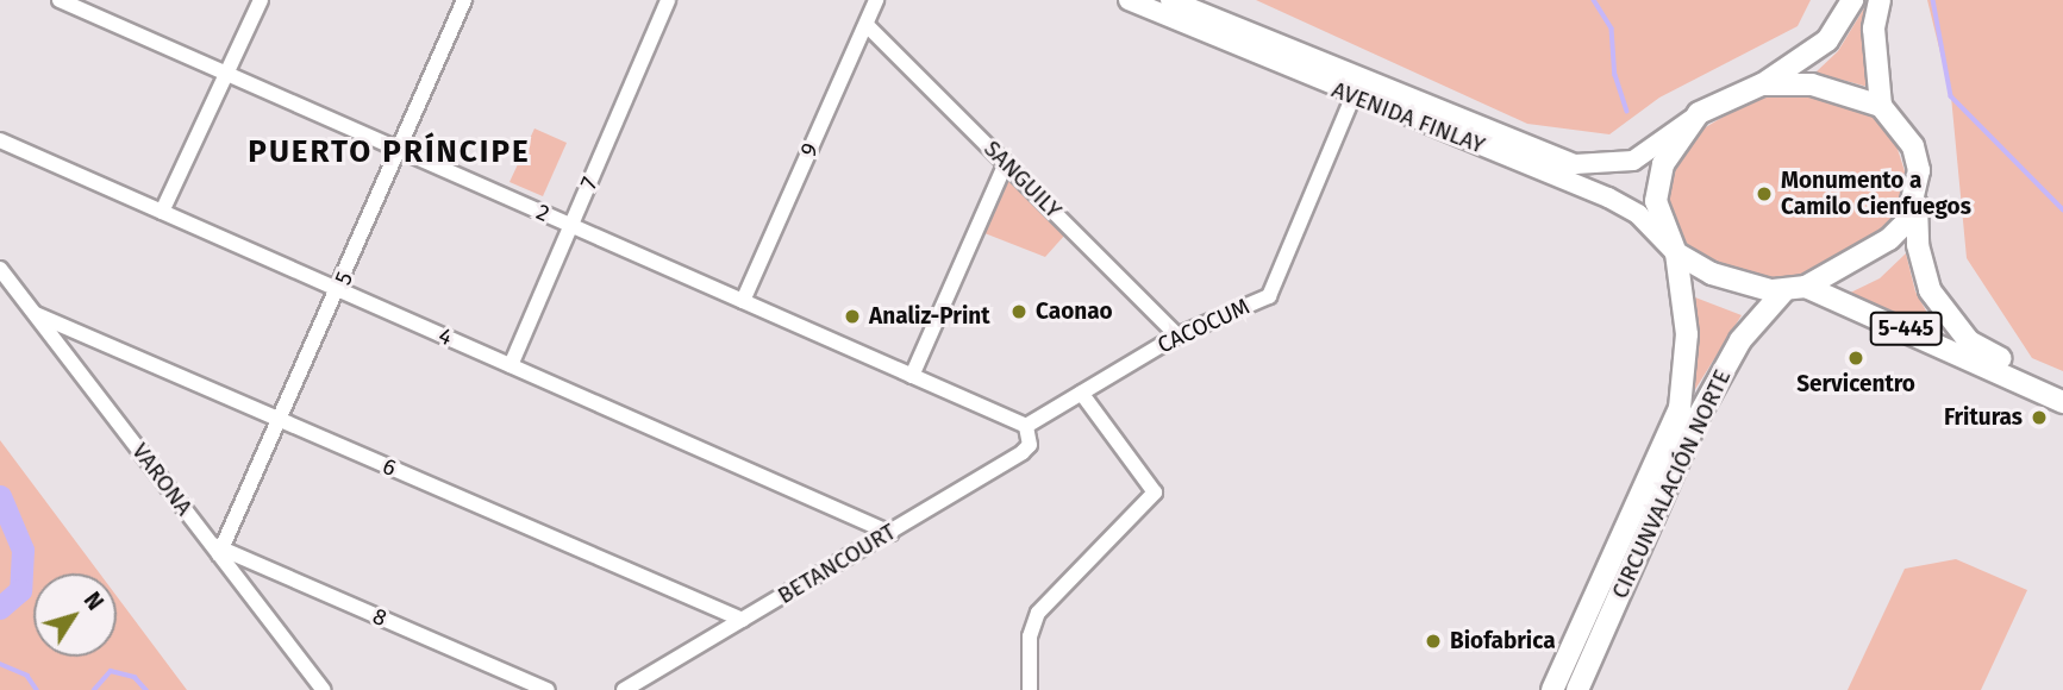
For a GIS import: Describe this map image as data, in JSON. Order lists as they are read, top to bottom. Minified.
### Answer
{"streets":{"highway":["5-445","CIRCUNVALACIÓN NORTE"],"main road":["AVENIDA FINLAY"],"street":["9","SANGUILY","7","2","5","CACOCUM","4","6","VARONA","BETANCOURT","8"]},"crossings":[["AVENIDA FINLAY","CACOCUM"],["AVENIDA FINLAY","5-445"],["AVENIDA FINLAY","CIRCUNVALACIÓN NORTE"],["9","SANGUILY"],["9","2"],["SANGUILY","CACOCUM"],["7","2"],["7","4"],["2","5"],["2","CACOCUM"],["2","BETANCOURT"],["5","4"],["5","6"],["5","VARONA"],["5","8"],["CACOCUM","BETANCOURT"],["5-445","CIRCUNVALACIÓN NORTE"],["4","BETANCOURT"],["6","VARONA"],["6","BETANCOURT"],["VARONA","8"]],"districts":["PUERTO PRÍNCIPE"],"places":["Monumento a Camilo Cienfuegos","Caonao","Analiz-Print","Servicentro","Frituras","Biofabrica"],"north":"top right"}
